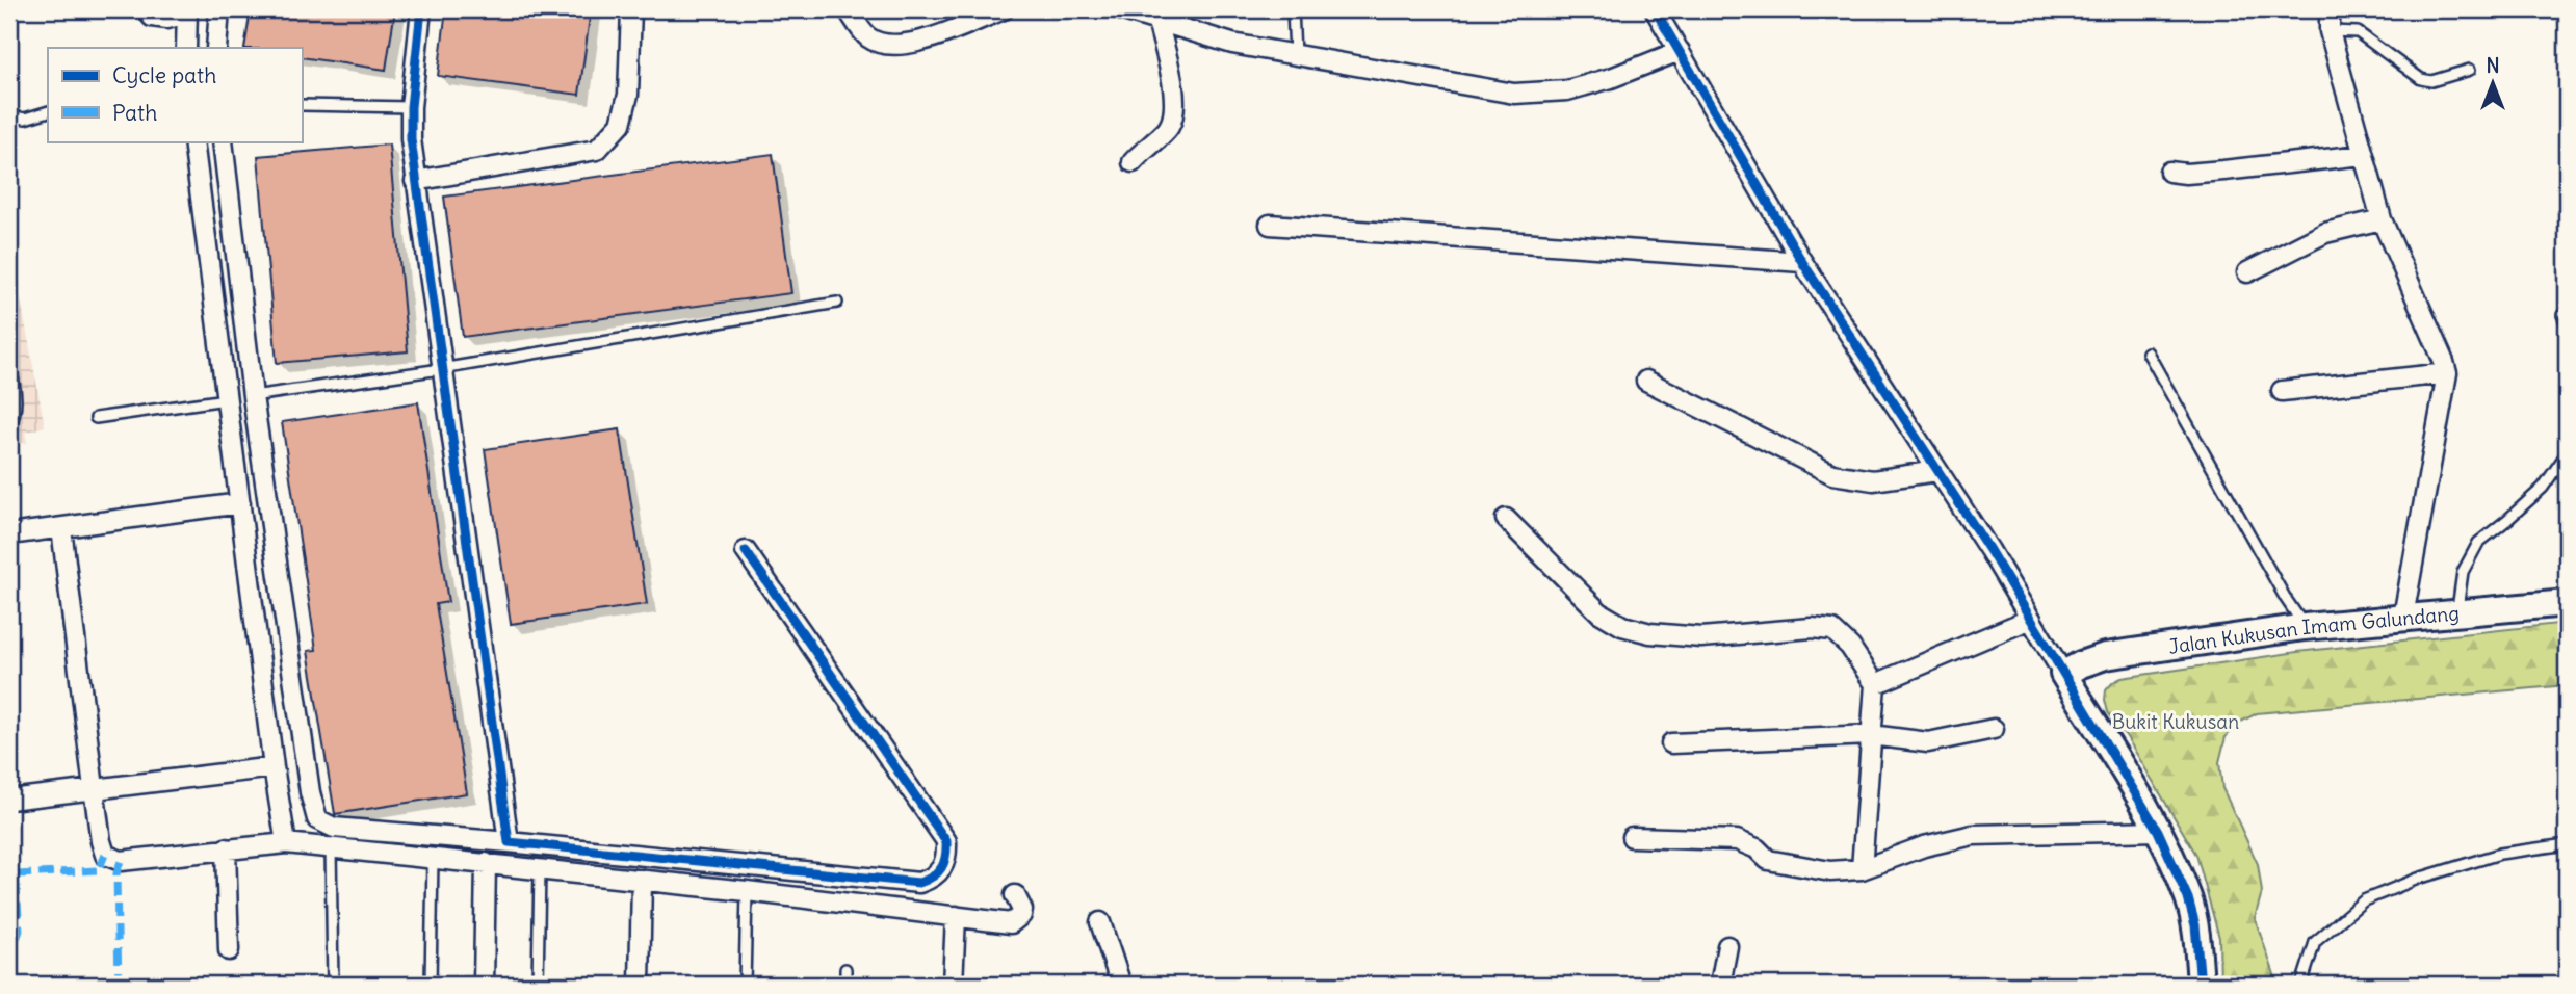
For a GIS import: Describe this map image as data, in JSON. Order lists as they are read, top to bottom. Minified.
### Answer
{"streets":{"street":["Jalan Kukusan Imam Galundang"]},"parks":["Bukit Kukusan"],"legend":["Cycle path","Path"],"north":"top"}
